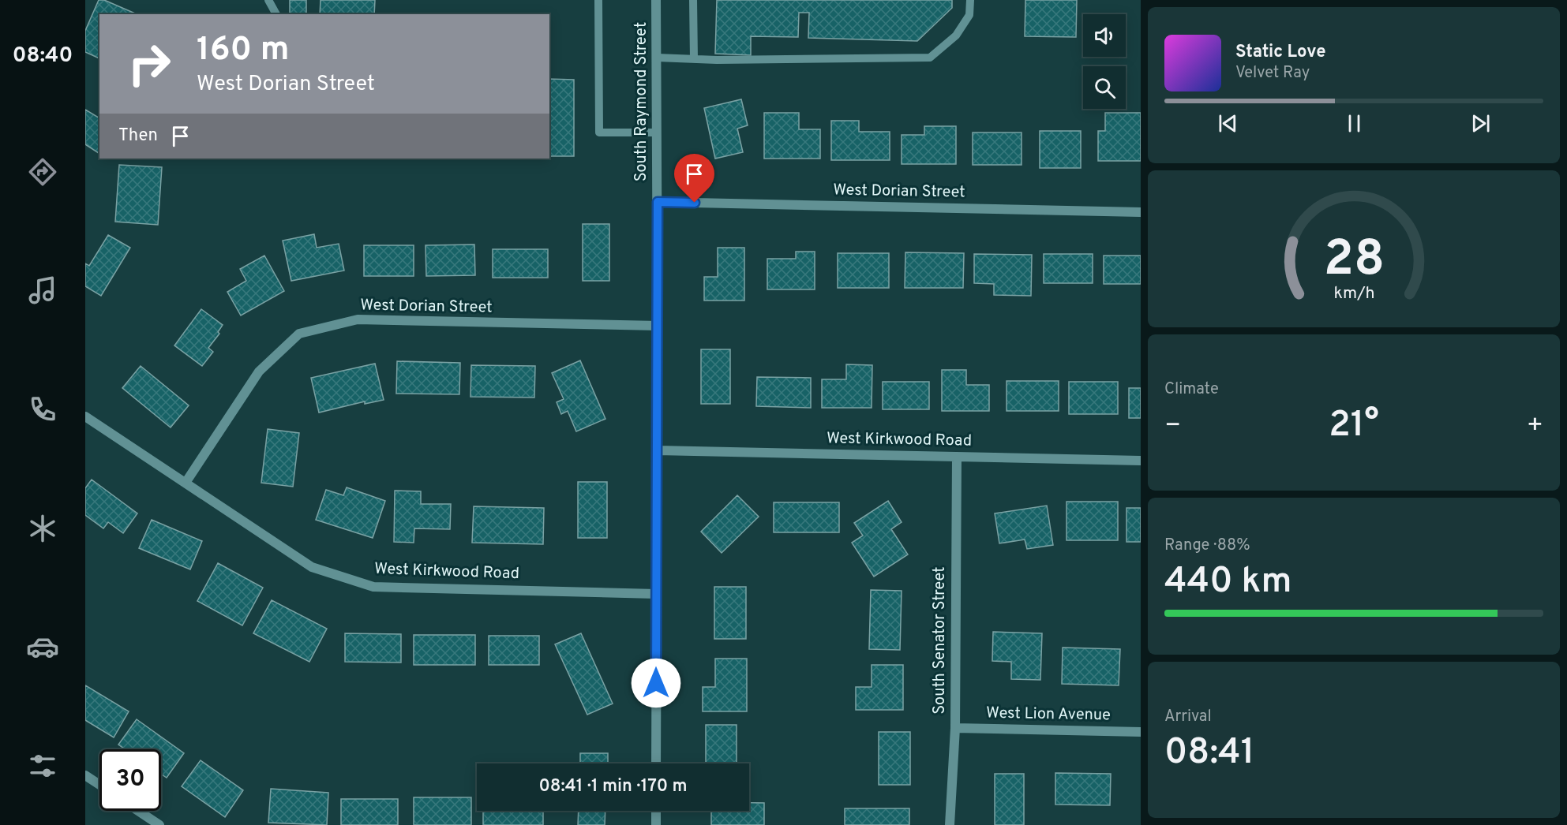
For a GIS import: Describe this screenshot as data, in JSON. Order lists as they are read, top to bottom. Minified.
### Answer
{"streets":{"street":["South Raymond Street","West Dorian Street","West Kirkwood Road","South Senator Street","West Lion Avenue"]},"crossings":[["South Raymond Street","West Dorian Street"],["South Raymond Street","West Kirkwood Road"],["West Dorian Street","West Kirkwood Road"],["West Kirkwood Road","South Senator Street"],["South Senator Street","West Lion Avenue"]],"page":{"tabs":"08:40","turn":["160 m","West Dorian Street"],"song":["Static Love","Velvet Ray"],"then":"Then","tile":["Climate",["Range · 88%","440 km"],["Arrival","08:41"]],"heat":["−","21°","+"],"limit":"30","trip":"08:41 · 1 min · 170 m","gauge":["28","km/h"]}}
